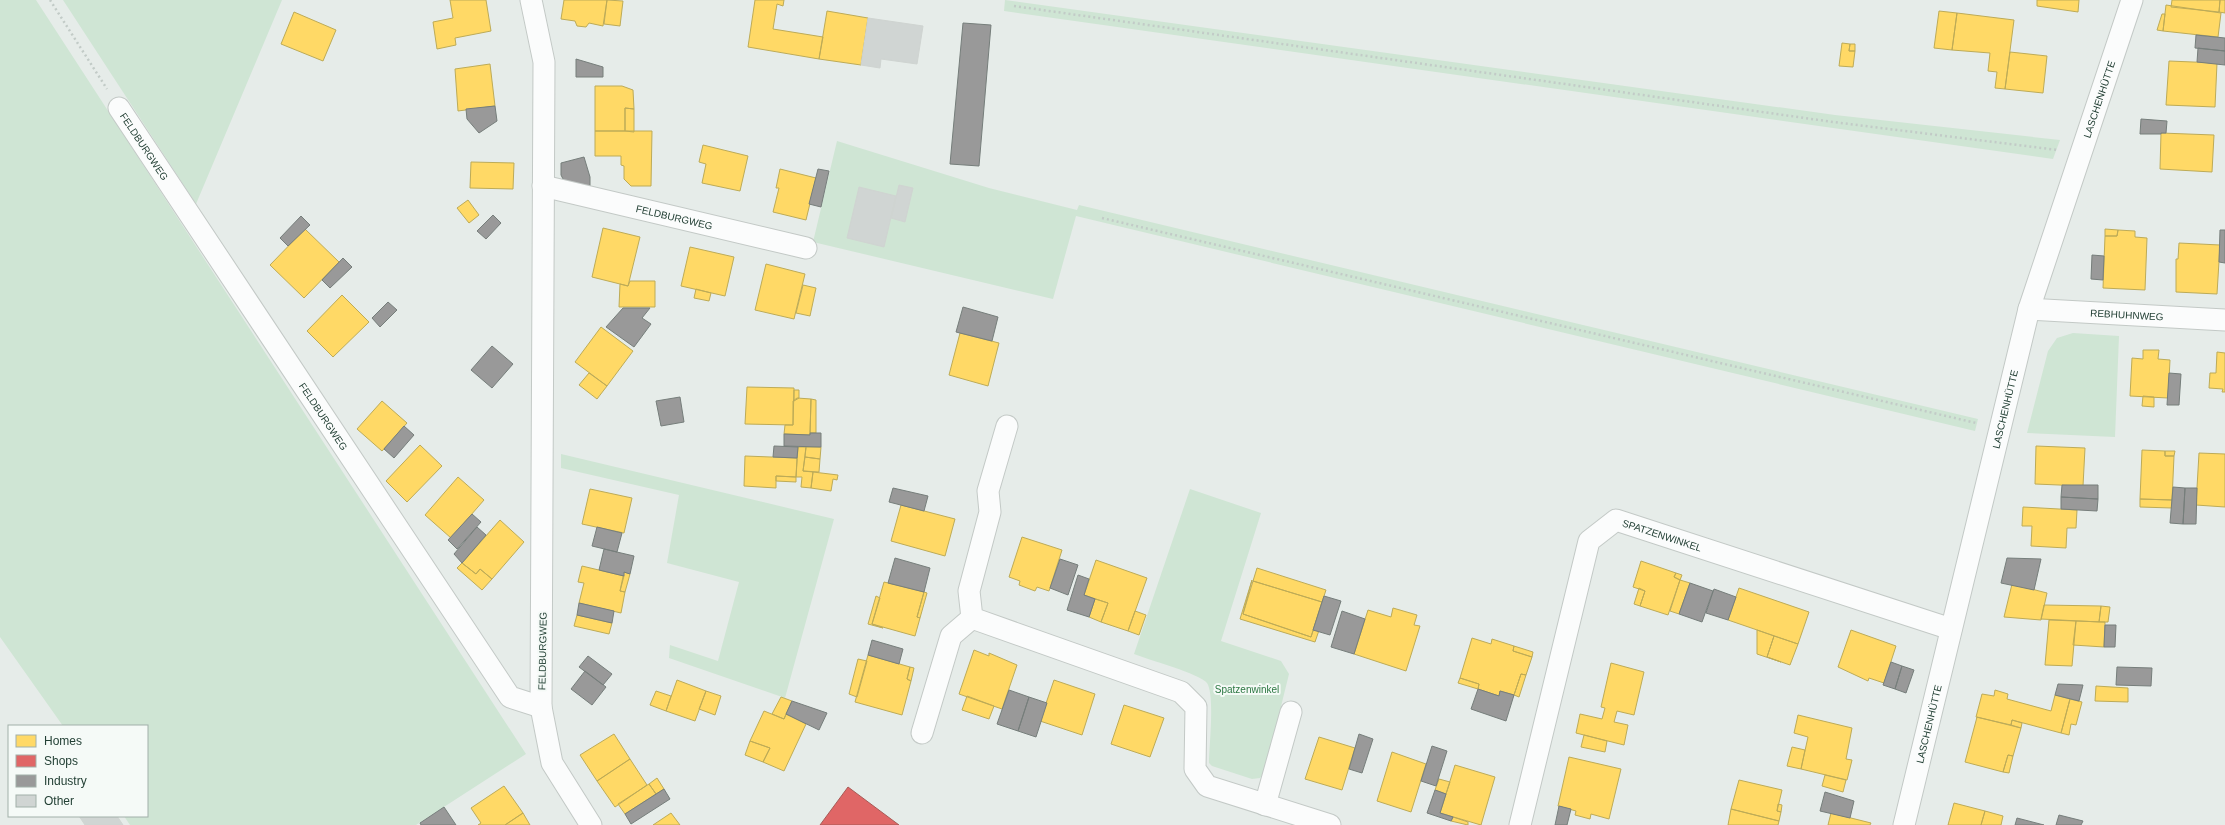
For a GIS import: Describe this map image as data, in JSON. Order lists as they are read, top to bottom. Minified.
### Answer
{"streets":{"street":["LASCHENHÜTTE","FELDBURGWEG","REBHUHNWEG","SPATZENWINKEL"]},"crossings":[["LASCHENHÜTTE","REBHUHNWEG"],["LASCHENHÜTTE","SPATZENWINKEL"]],"parks":["Spatzenwinkel"],"legend":["Homes","Shops","Industry","Other"]}
